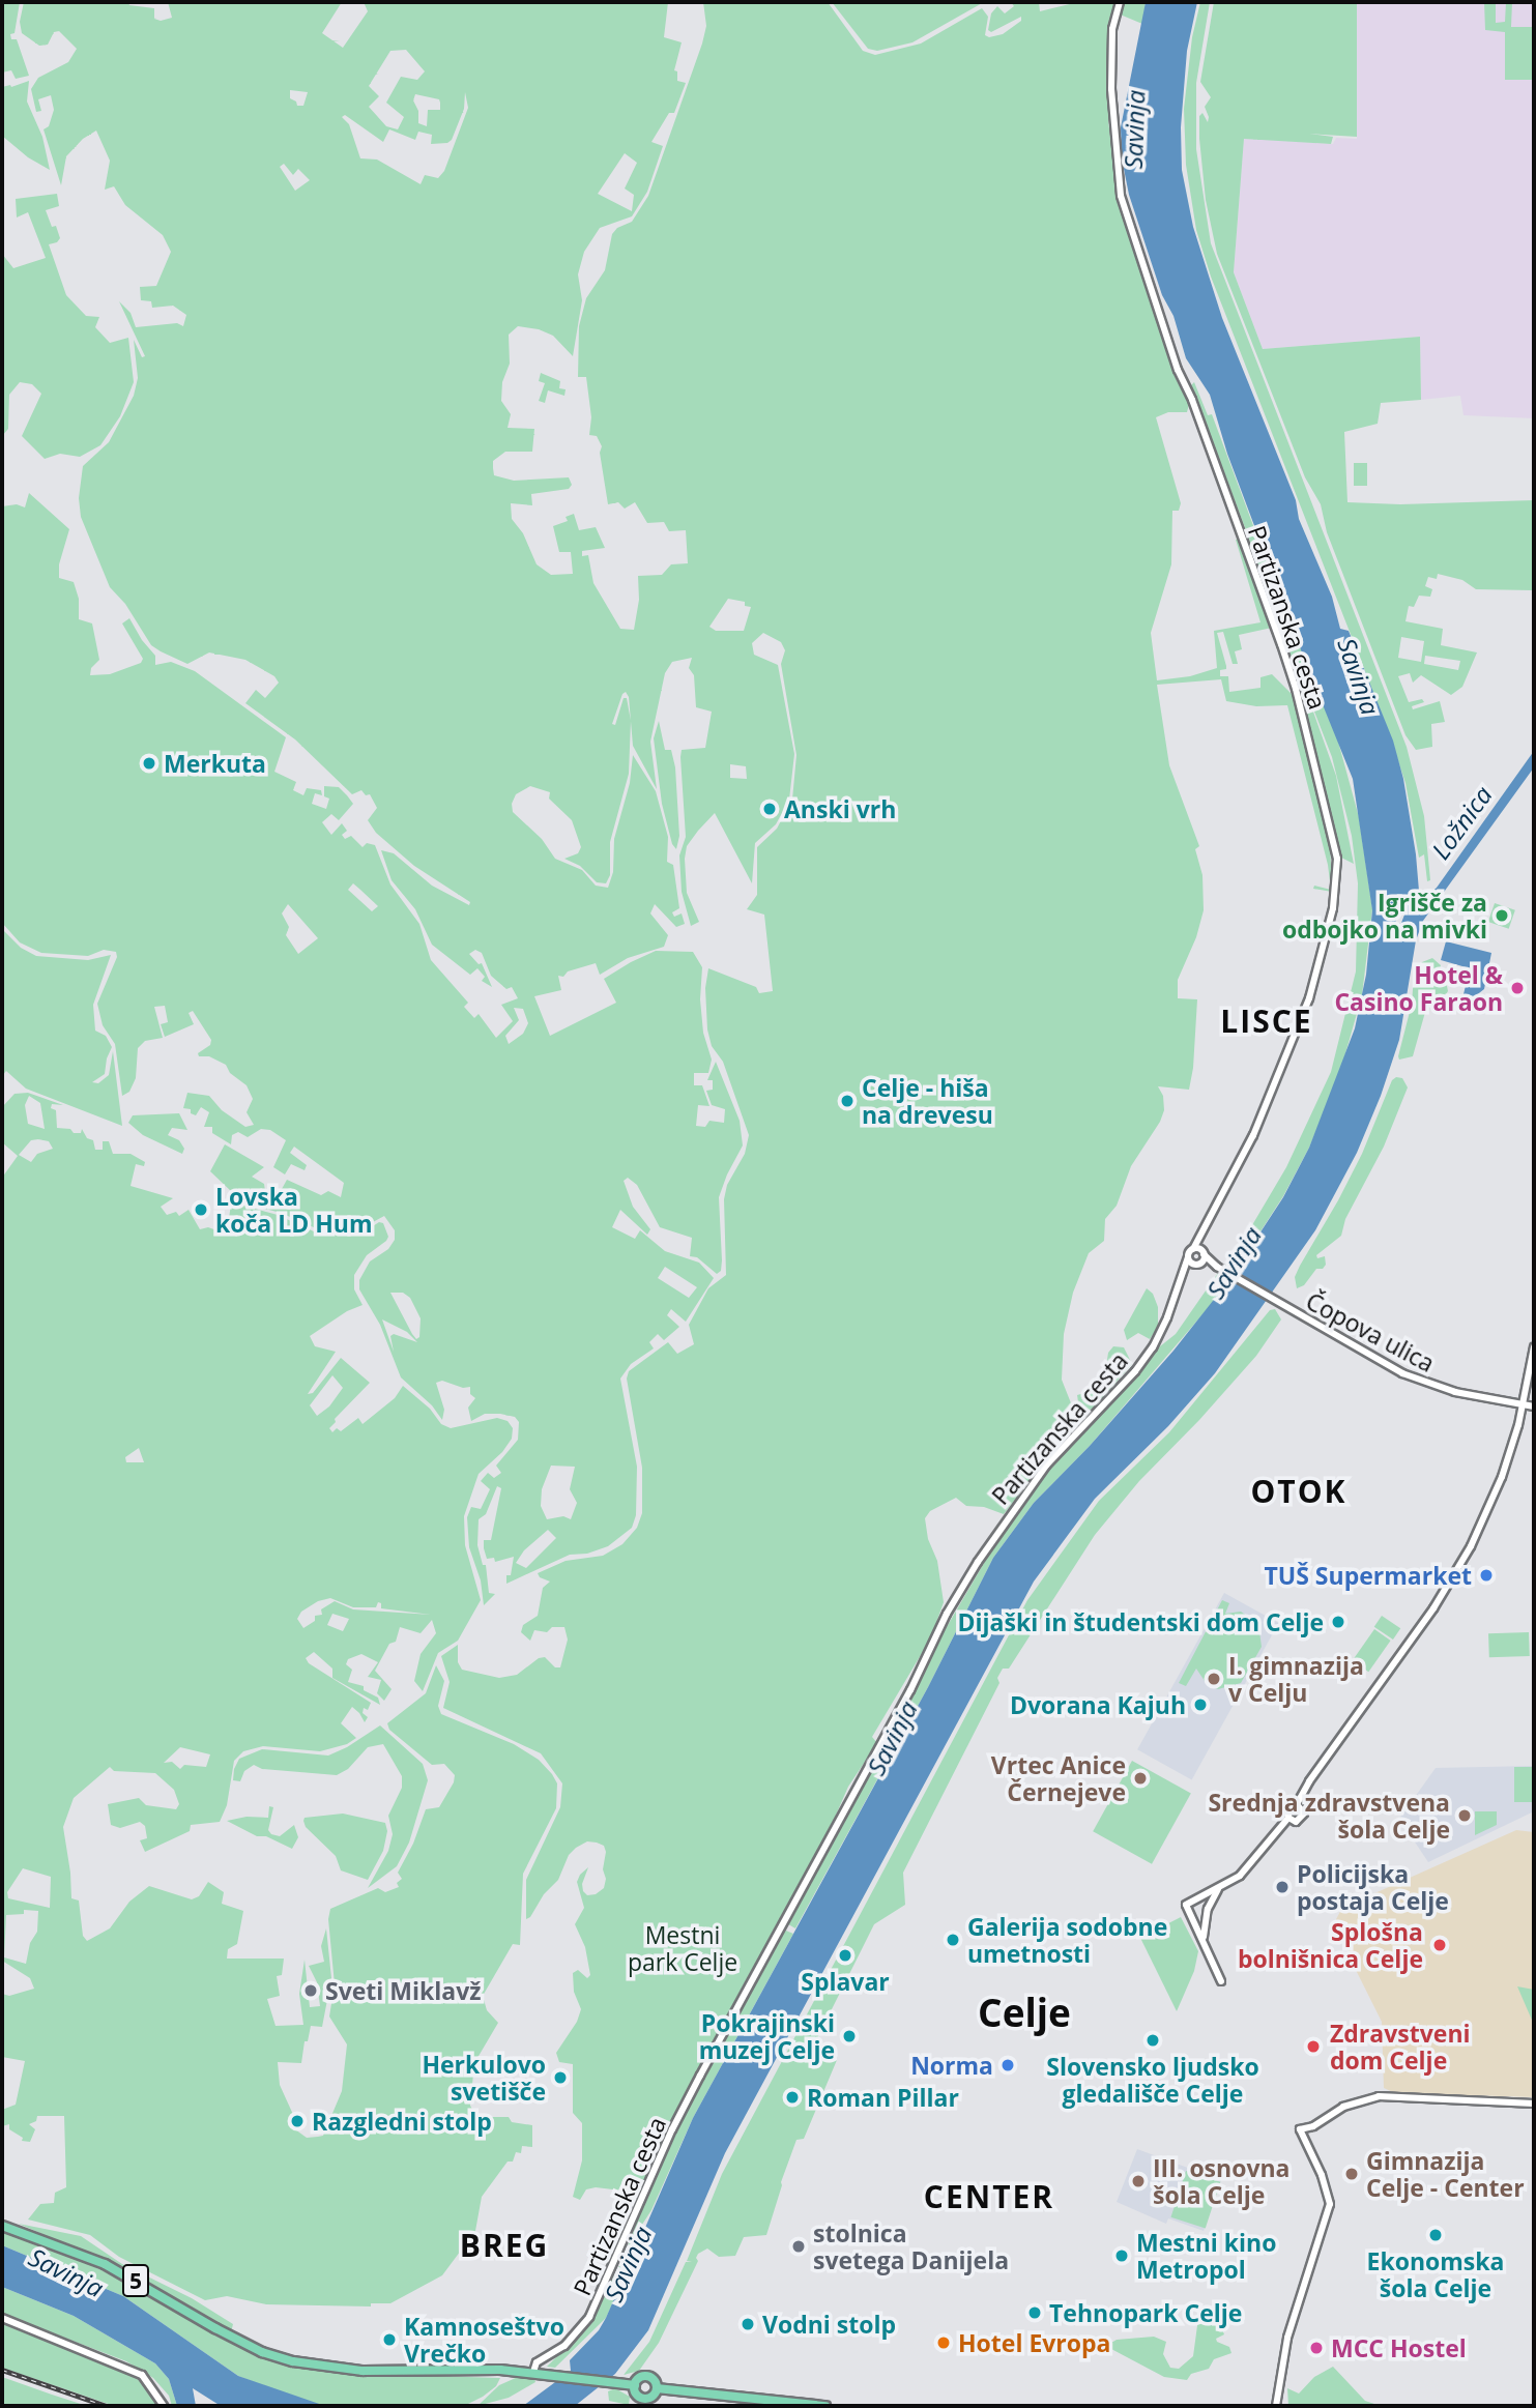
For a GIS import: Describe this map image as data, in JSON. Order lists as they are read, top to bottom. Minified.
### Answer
{"streets":{"main road":["5"],"street":["Partizanska cesta","Čopova ulica"]},"crossings":[["Partizanska cesta","Čopova ulica"],["Partizanska cesta","5"]],"districts":["LISCE","OTOK","Celje","CENTER","BREG"],"water":["Savinja","Ložnica"],"parks":["Mestni park Celje"],"places":["Merkuta","Anski vrh","Igrišče za odbojko na mivki","Hotel & Casino Faraon","Celje - hiša na drevesu","Lovska koča LD Hum","TUŠ Supermarket","Dijaški in študentski dom Celje","I. gimnazija v Celju","Dvorana Kajuh","Vrtec Anice Černejeve","Srednja zdravstvena šola Celje","Policijska postaja Celje","Galerija sodobne umetnosti","Splošna bolnišnica Celje","Splavar","Sveti Miklavž","Pokrajinski muzej Celje","Slovensko ljudsko gledališče Celje","Zdravstveni dom Celje","Norma","Herkulovo svetišče","Roman Pillar","Razgledni stolp","Gimnazija Celje - Center","III. osnovna šola Celje","Ekonomska šola Celje","stolnica svetega Danijela","Mestni kino Metropol","Tehnopark Celje","Vodni stolp","Kamnoseštvo Vrečko","Hotel Evropa","MCC Hostel"]}
